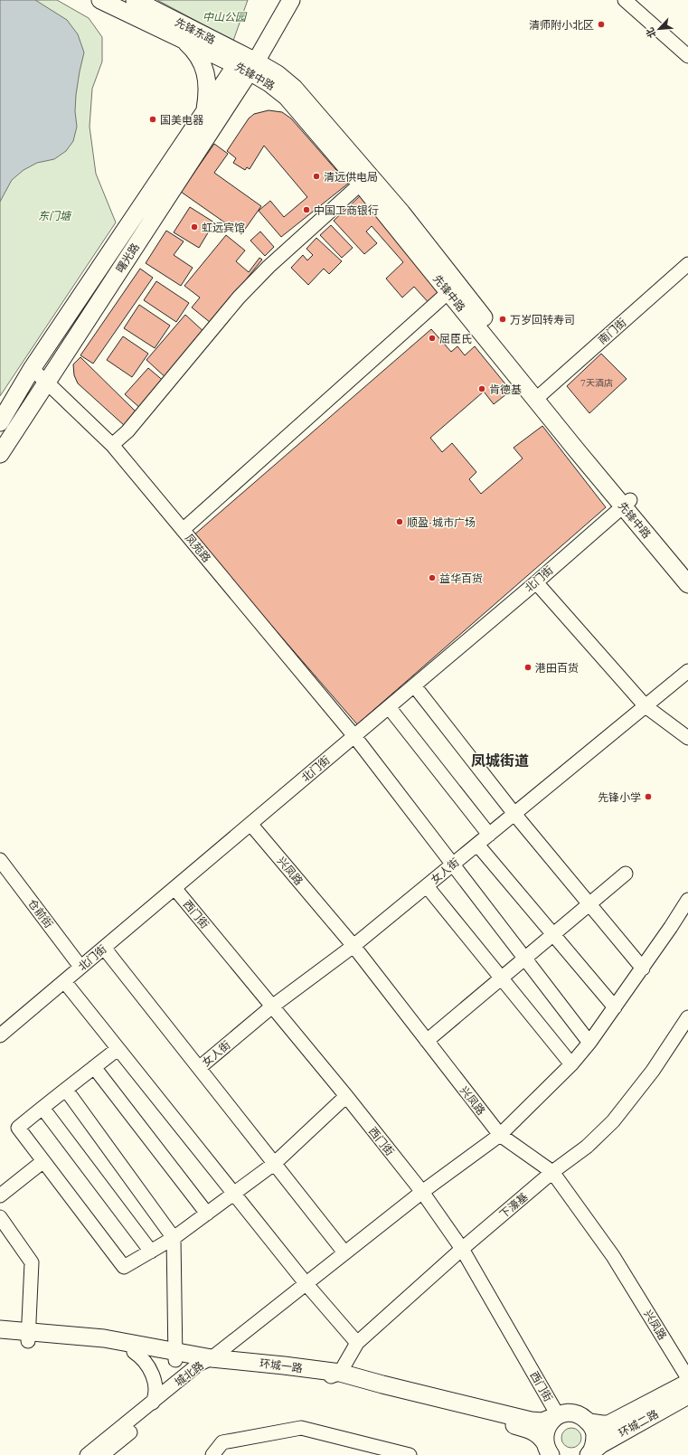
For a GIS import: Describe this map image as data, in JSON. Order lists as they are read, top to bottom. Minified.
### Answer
{"streets":{"main road":["先锋东路","先锋中路","曙光路","环城一路","环城二路"],"street":["南门街","凤苑路","北门街","兴凤路","女人街","仓前街","西门街","下濠基","城北路"]},"crossings":[["先锋东路","先锋中路"],["先锋东路","曙光路"],["先锋中路","曙光路"],["先锋中路","南门街"],["先锋中路","北门街"],["曙光路","凤苑路"],["凤苑路","北门街"],["凤苑路","女人街"],["北门街","兴凤路"],["北门街","仓前街"],["北门街","西门街"],["兴凤路","女人街"],["兴凤路","下濠基"],["女人街","西门街"],["西门街","下濠基"],["西门街","环城一路"],["下濠基","环城一路"],["环城一路","城北路"]],"districts":["凤城街道"],"parks":["中山公园","东门塘"],"places":["清师附小北区","国美电器","清远供电局","中国工商银行","虹远宾馆","万岁回转寿司","屈臣氏","肯德基","顺盈·城市广场","益华百货","港田百货","先锋小学"],"house_numbers":["7天酒店"],"north":"bottom left"}
